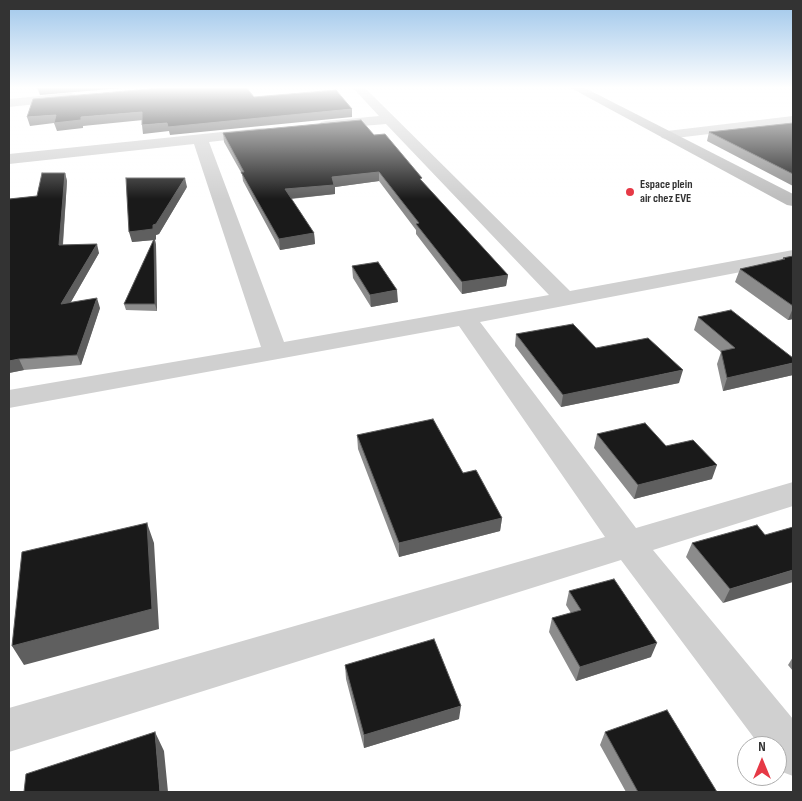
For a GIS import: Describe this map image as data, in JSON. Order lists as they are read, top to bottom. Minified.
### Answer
{"places":["Espace plein air chez EVE"],"north":"top"}
